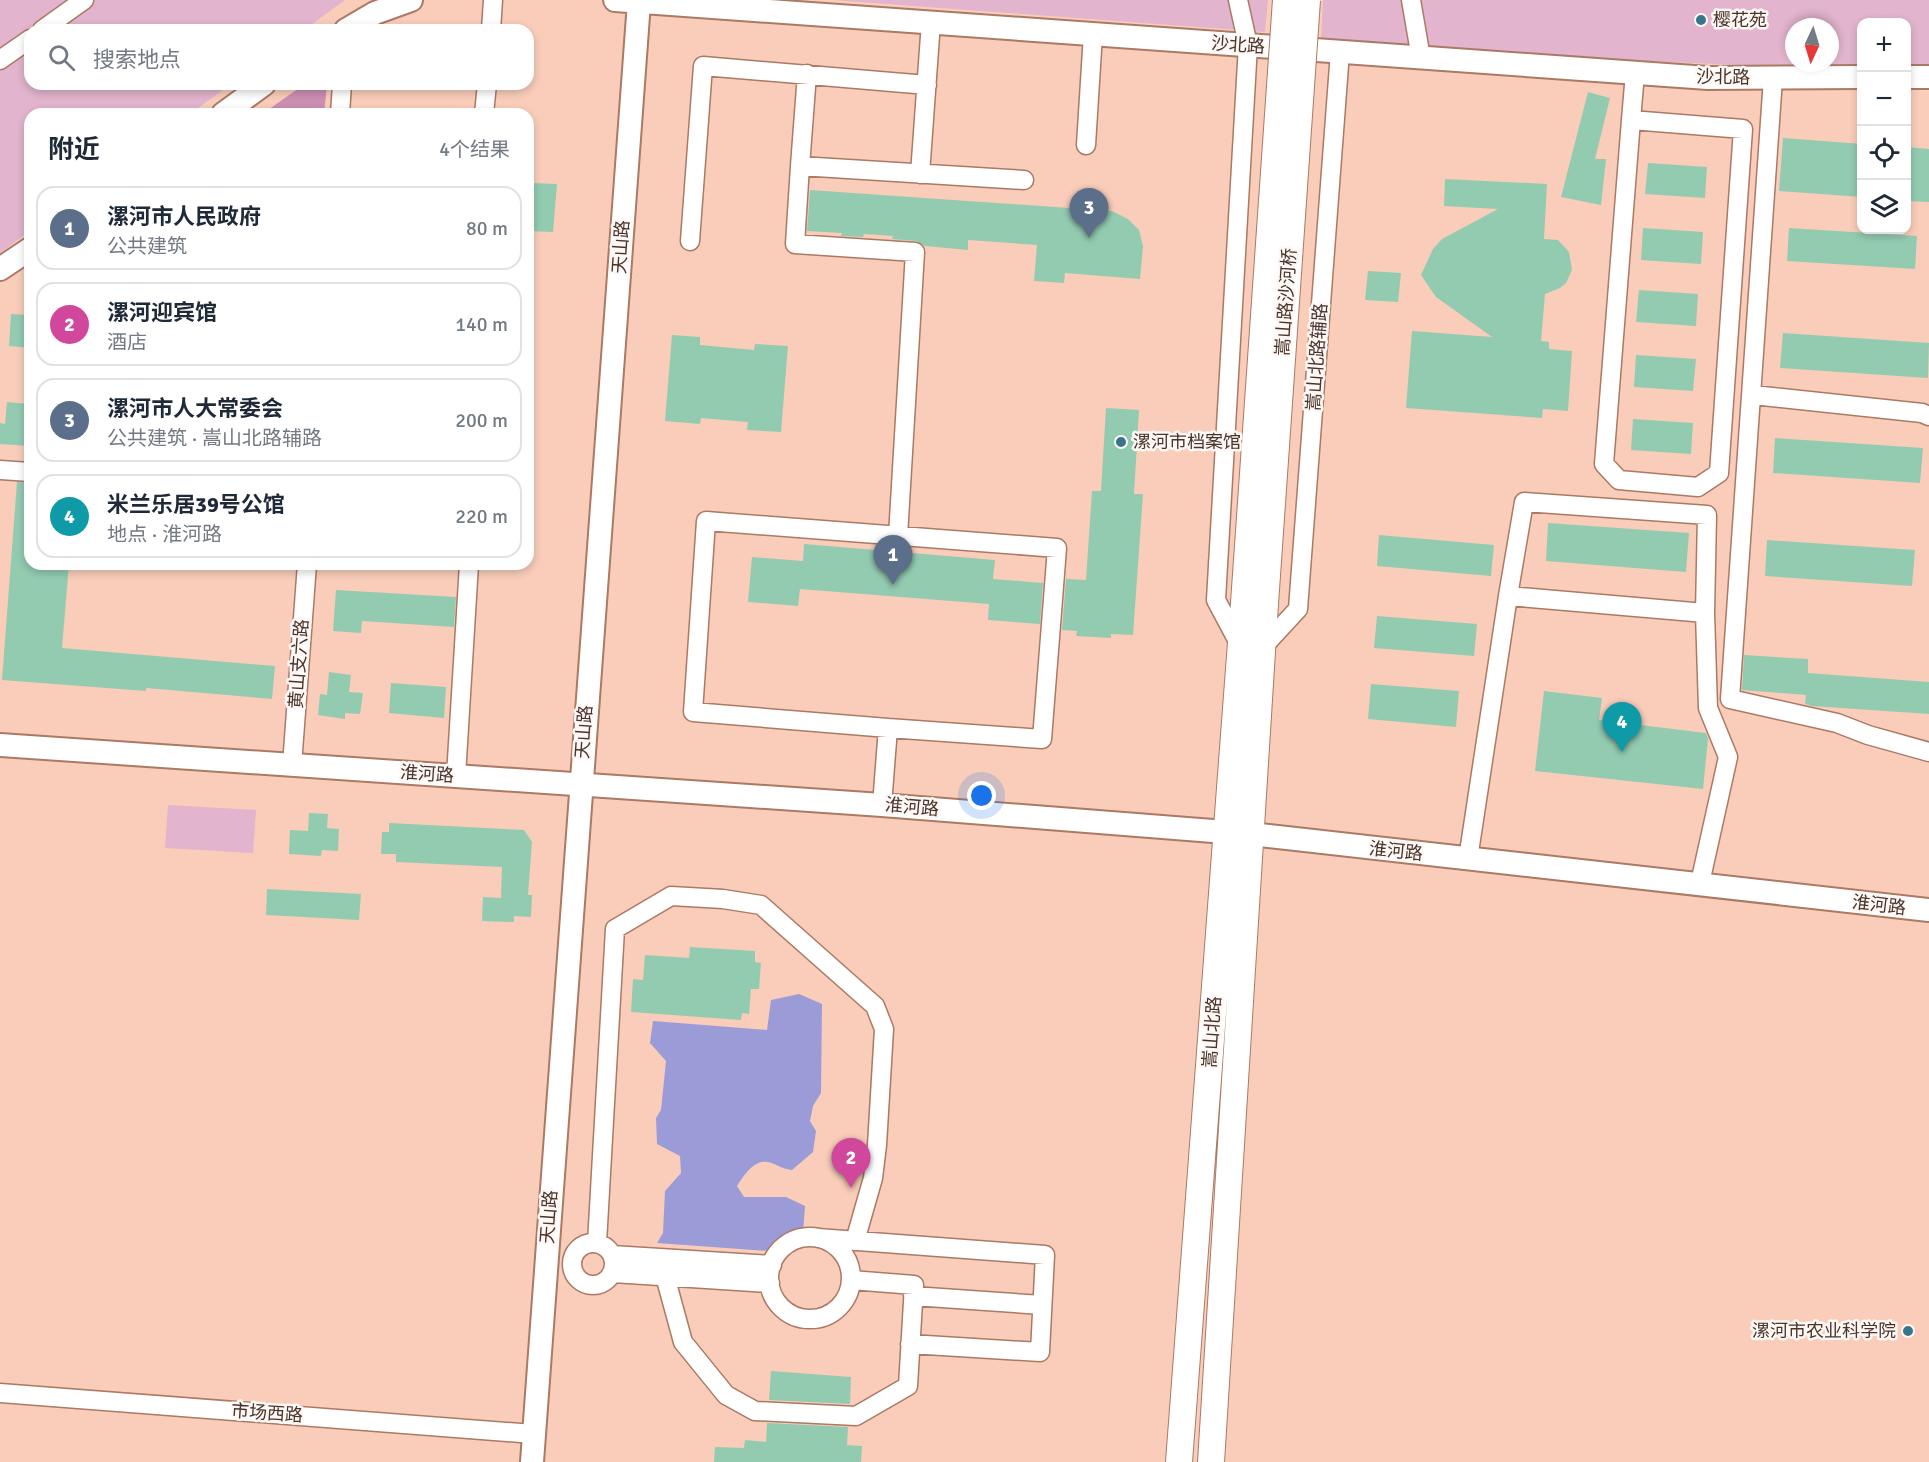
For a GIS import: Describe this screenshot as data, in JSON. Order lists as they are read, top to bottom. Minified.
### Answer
{"streets":{"main road":["嵩山路沙河桥","嵩山北路"],"street":["沙北路","天山路","嵩山北路辅路","黄山支六路","淮河路","市场西路"]},"crossings":[["沙北路","天山路"],["沙北路","嵩山北路辅路"],["天山路","淮河路"],["天山路","市场西路"],["嵩山路沙河桥","嵩山北路"],["嵩山北路辅路","嵩山北路"],["黄山支六路","淮河路"],["淮河路","嵩山北路"]],"places":["樱花苑","漯河市档案馆","漯河市农业科学院"],"north":"bottom","page":{"map_buttons":["+","−"],"search":"搜索地点","heading":["附近","4个结果"],"list":[{"mark":"1","name":"漯河市人民政府","note":"公共建筑","value":"80 m"},{"mark":"2","name":"漯河迎宾馆","note":"酒店","value":"140 m"},{"mark":"3","name":"漯河市人大常委会","note":"公共建筑 · 嵩山北路辅路","value":"200 m"},{"mark":"4","name":"米兰乐居39号公馆","note":"地点 · 淮河路","value":"220 m"}],"pins":["3","1","4","2"]}}
